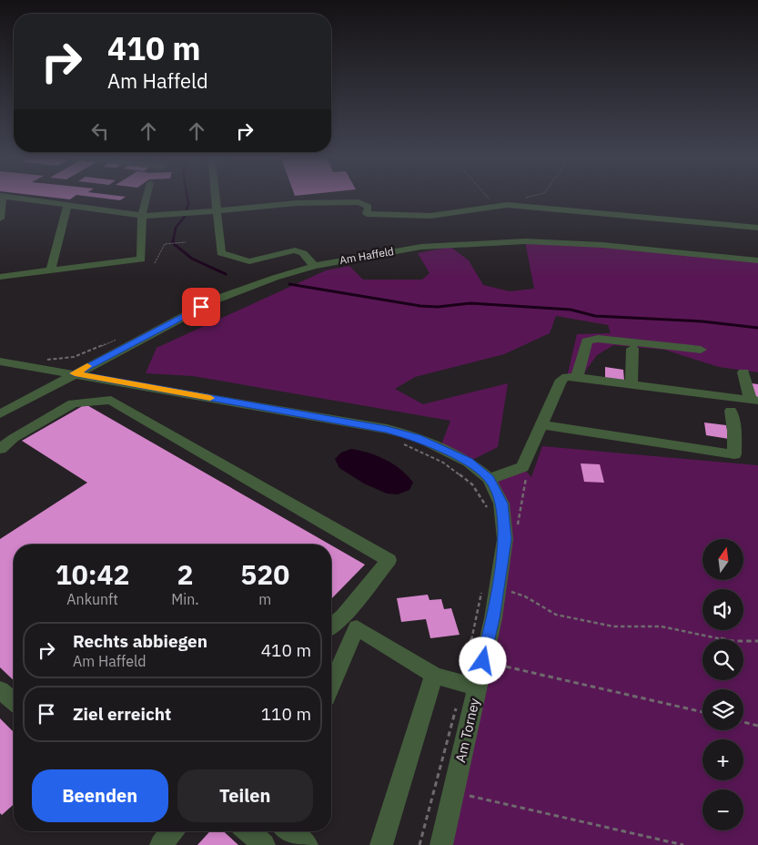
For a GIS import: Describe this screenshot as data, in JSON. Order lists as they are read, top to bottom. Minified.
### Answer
{"streets":{"street":["Am Haffeld","Am Torney"]},"crossings":[["Am Haffeld","Am Torney"]],"north":"top","page":{"turn":["410 m","Am Haffeld"],"map_buttons":["+","−"],"eta":["10:42","Ankunft","2","Min.","520","m"],"list":[{"name":"Rechts abbiegen","note":"Am Haffeld","value":"410 m"},{"name":"Ziel erreicht","value":"110 m"}],"buttons":["Beenden","Teilen"]}}
